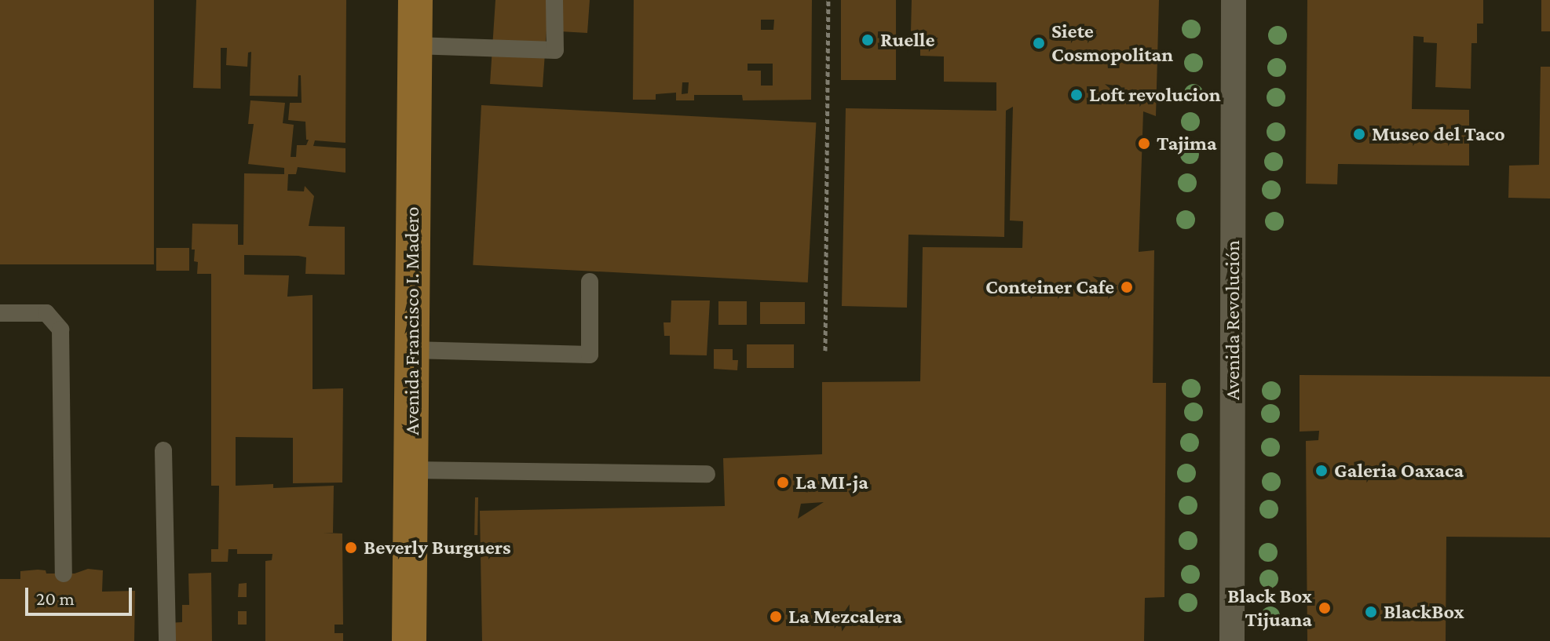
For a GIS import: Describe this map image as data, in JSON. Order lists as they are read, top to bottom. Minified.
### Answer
{"streets":{"main road":["Avenida Francisco I. Madero"],"street":["Avenida Revolución"]},"places":["Ruelle","Siete Cosmopolitan","Loft revolucion","Museo del Taco","Tajima","Conteiner Cafe","Galeria Oaxaca","La MI-ja","Beverly Burguers","Black Box Tijuana","BlackBox","La Mezcalera"],"scale_bar":"20 m"}
